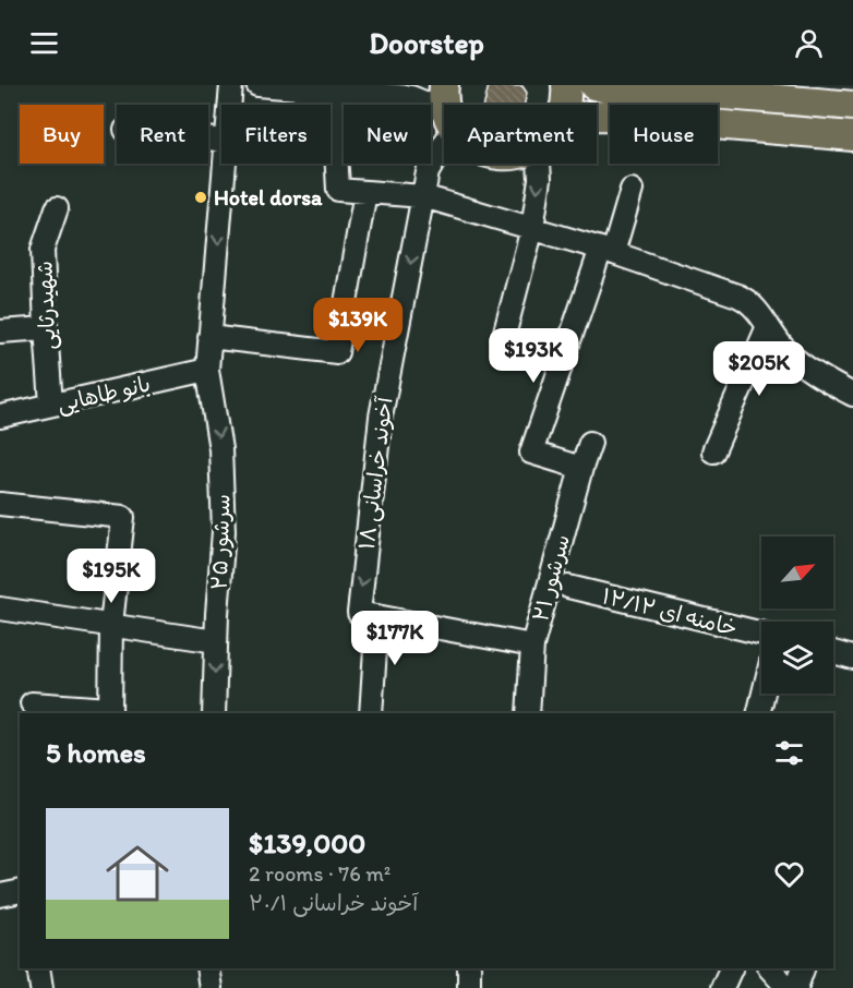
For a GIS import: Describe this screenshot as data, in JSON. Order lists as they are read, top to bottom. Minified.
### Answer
{"streets":{"street":["شهیدرثایی","بانو طاهایی","آخوند خراسانی ۱۸","سرشور ۲۵","سرشور ۲۱","خامنه ای ۱۲/۱۲"]},"crossings":[["شهیدرثایی","بانو طاهایی"],["بانو طاهایی","سرشور ۲۵"]],"one_way":["آخوند خراسانی ۱۸"],"places":["Hotel dorsa"],"north":"top right","page":{"header":"Doorstep","chip":["Buy","Rent","Filters","New","Apartment","House"],"price":["$139K","$193K","$205K","$195K","$177K"],"heading":"5 homes","list":[{"name":"$139,000","note":"2 rooms · 76 m² · آخوند خراسانی ۲۰/۱"}]}}
